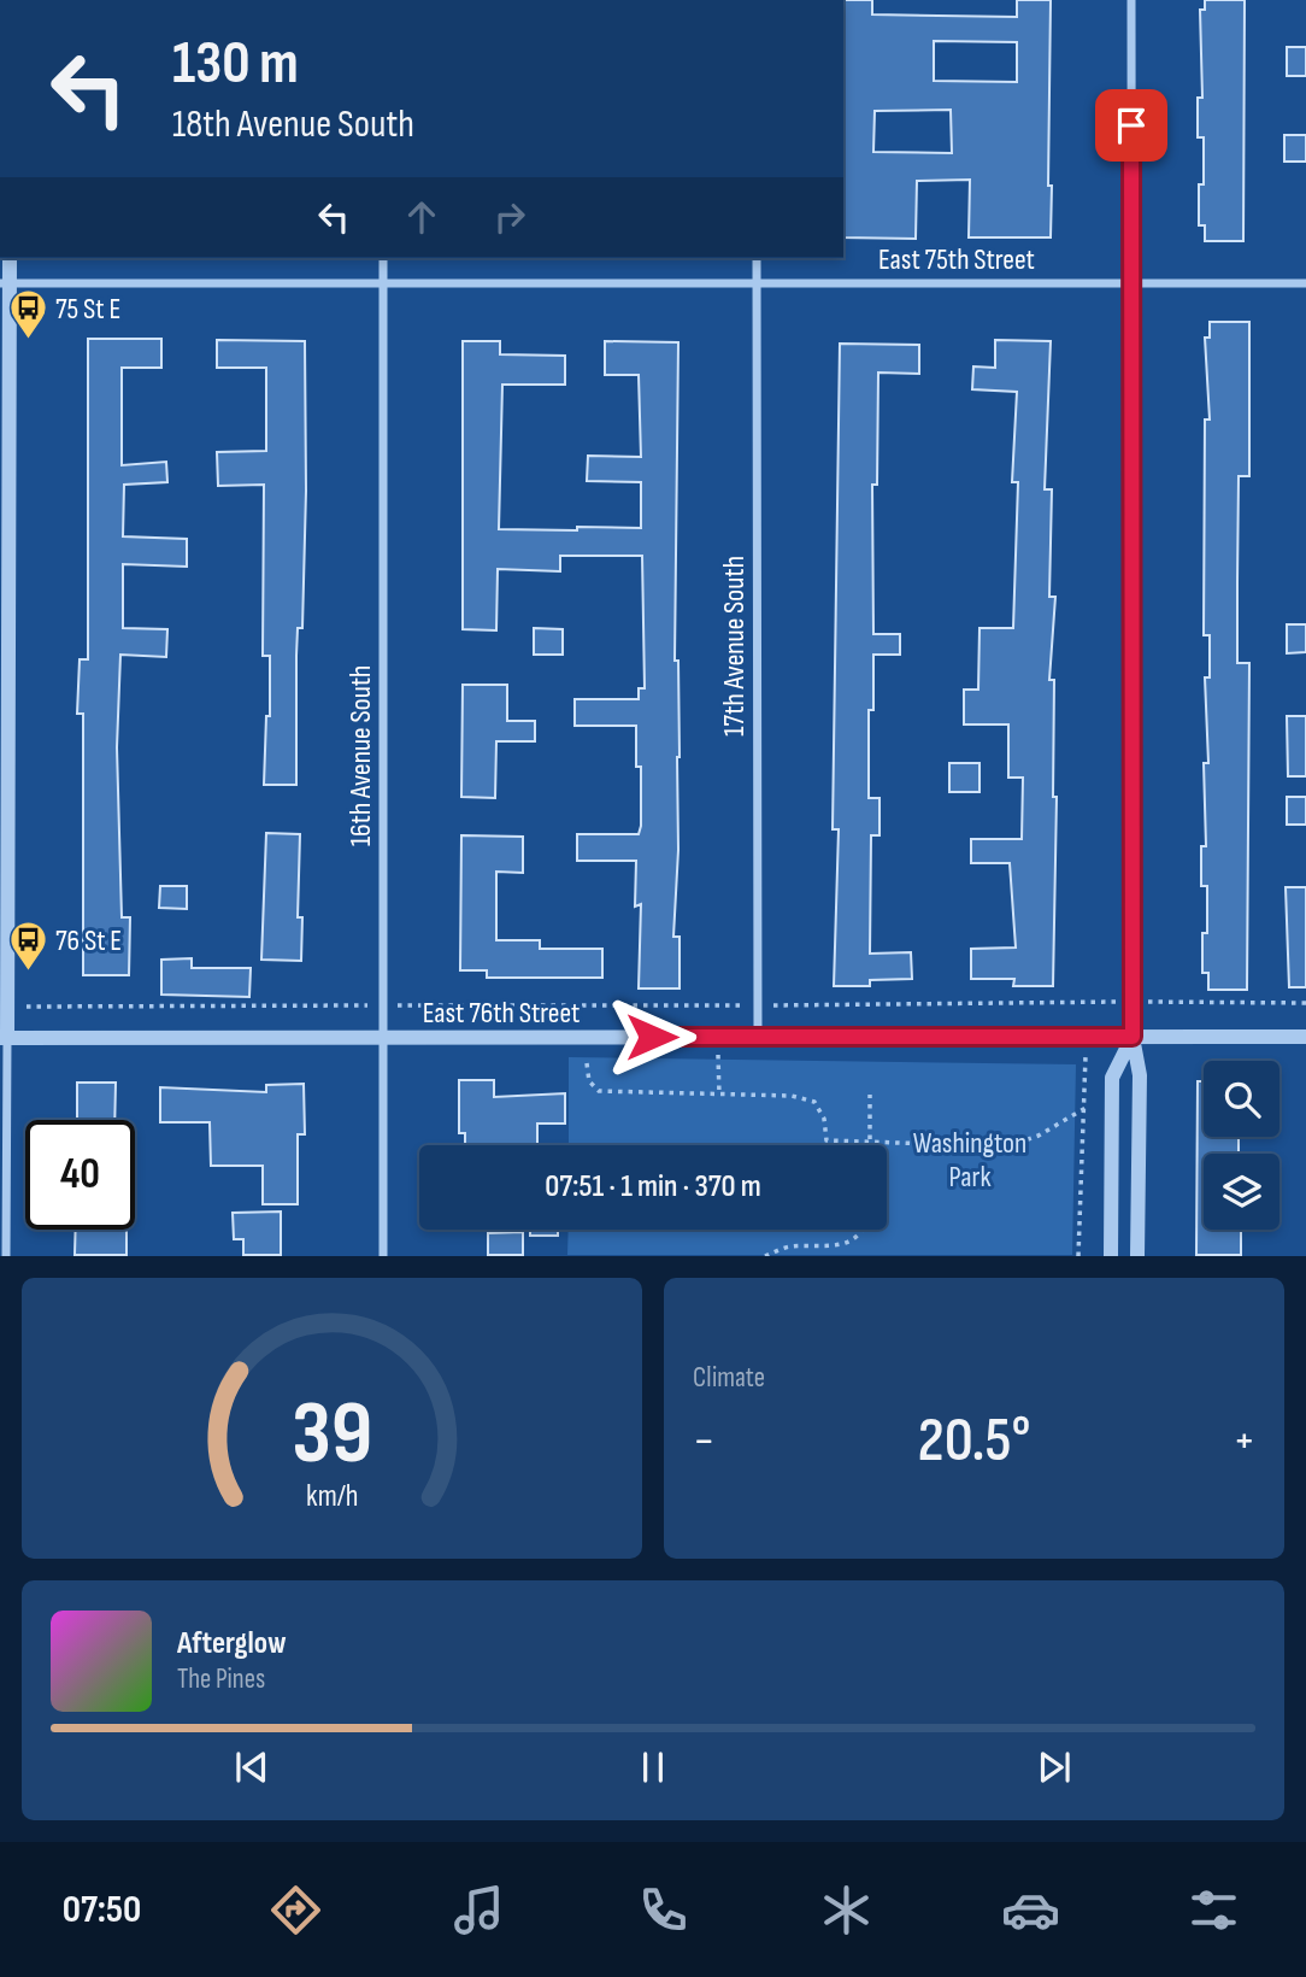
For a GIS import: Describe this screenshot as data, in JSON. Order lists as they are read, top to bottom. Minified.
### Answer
{"streets":{"street":["East 75th Street","17th Avenue South","16th Avenue South","East 76th Street"]},"crossings":[["East 75th Street","17th Avenue South"],["East 75th Street","16th Avenue South"],["17th Avenue South","East 76th Street"],["16th Avenue South","East 76th Street"]],"parks":["Washington Park"],"places":{"bus stop":["75 St E","76 St E"]},"page":{"turn":["130 m","18th Avenue South"],"limit":"40","trip":"07:51 · 1 min · 370 m","tile":"Climate","heat":["−","20.5°","+"],"song":["Afterglow","The Pines"],"tabs":"07:50","gauge":["39","km/h"]}}
